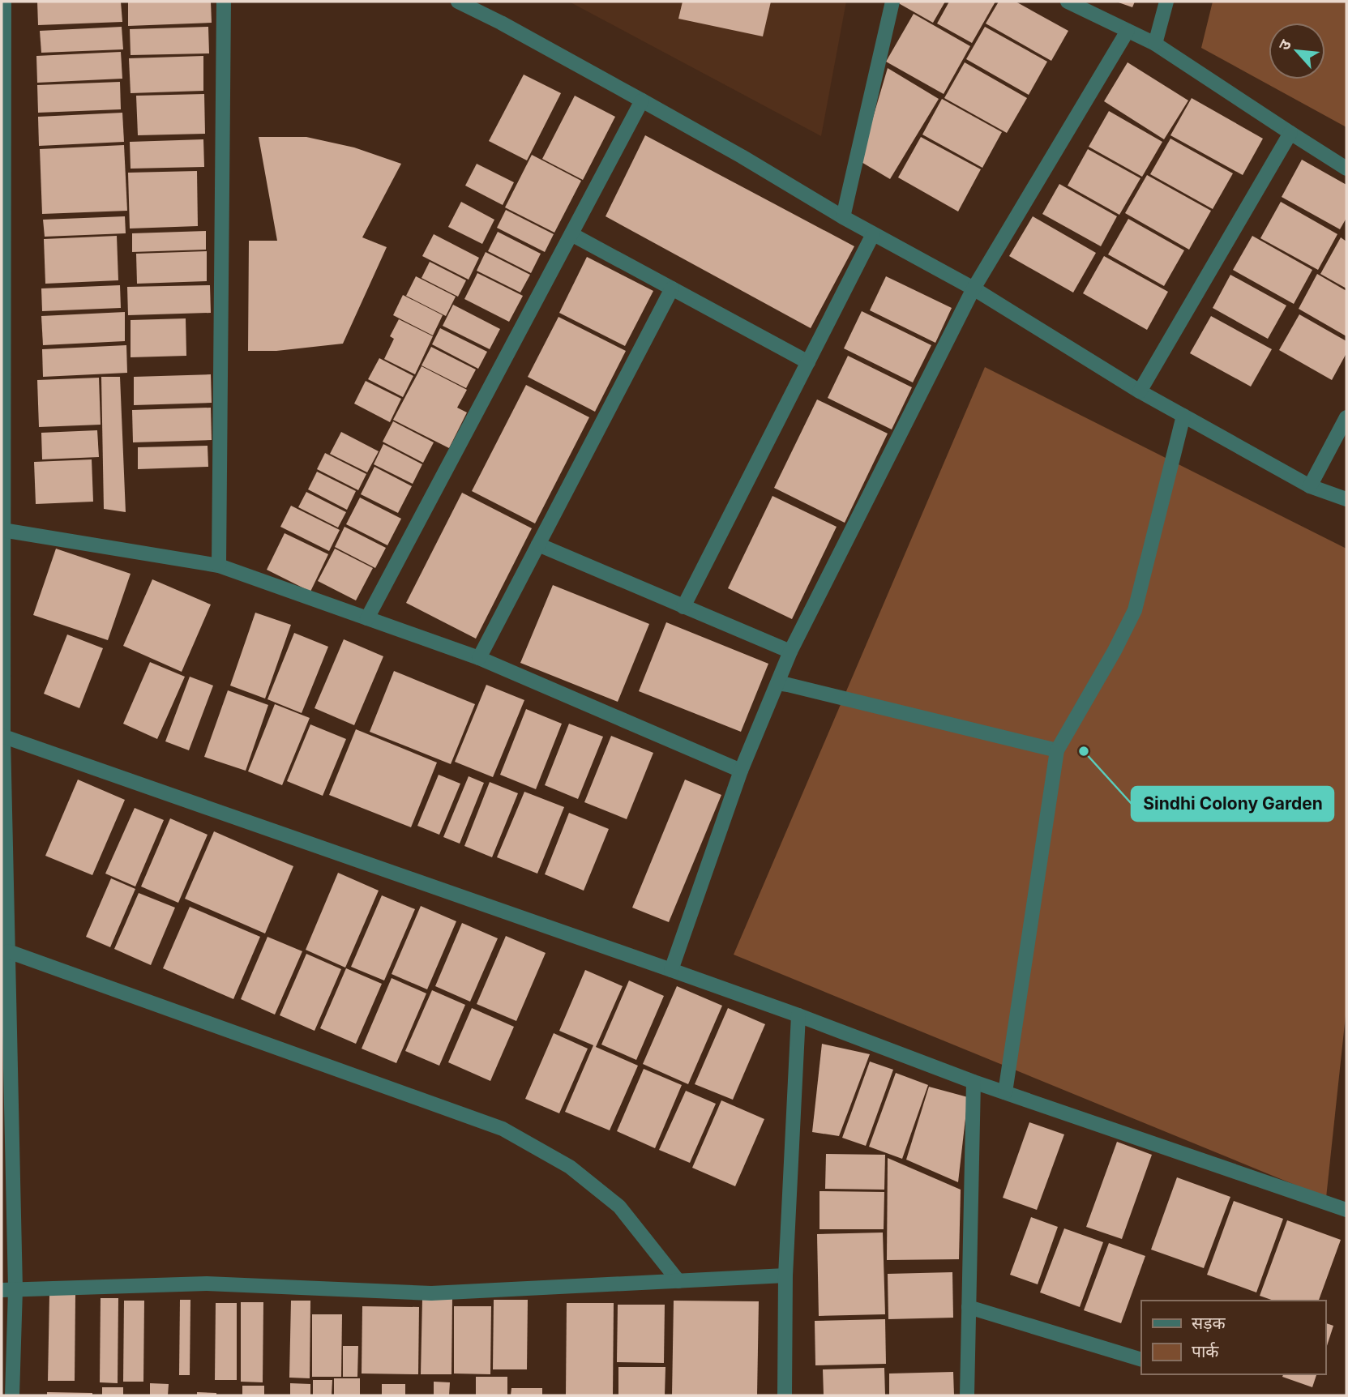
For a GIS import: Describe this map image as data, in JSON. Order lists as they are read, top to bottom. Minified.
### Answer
{"places":["Sindhi Colony Garden"],"legend":["सड़क","पार्क"],"north":"top left"}
